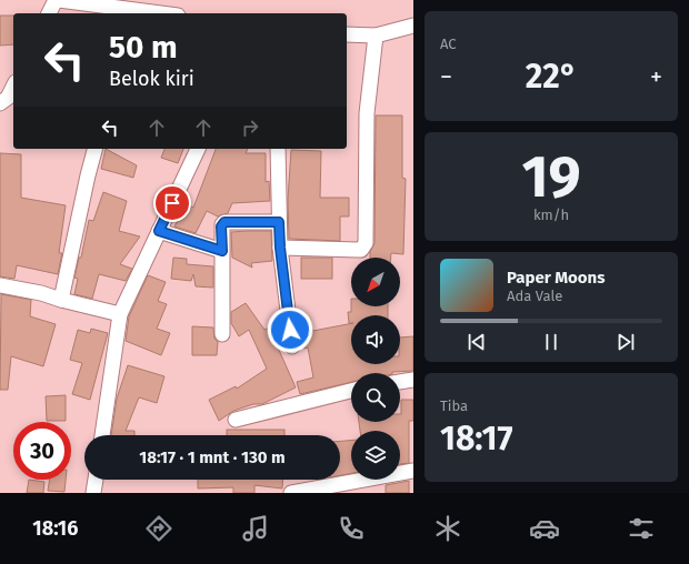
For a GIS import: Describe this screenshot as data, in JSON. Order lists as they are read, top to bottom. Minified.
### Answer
{"north":"bottom left","page":{"tile":["AC",["19","km/h"],["Tiba","18:17"]],"turn":["50 m","Belok kiri"],"heat":["−","22°","+"],"song":["Paper Moons","Ada Vale"],"limit":"30","trip":"18:17 · 1 mnt · 130 m","tabs":"18:16"}}
